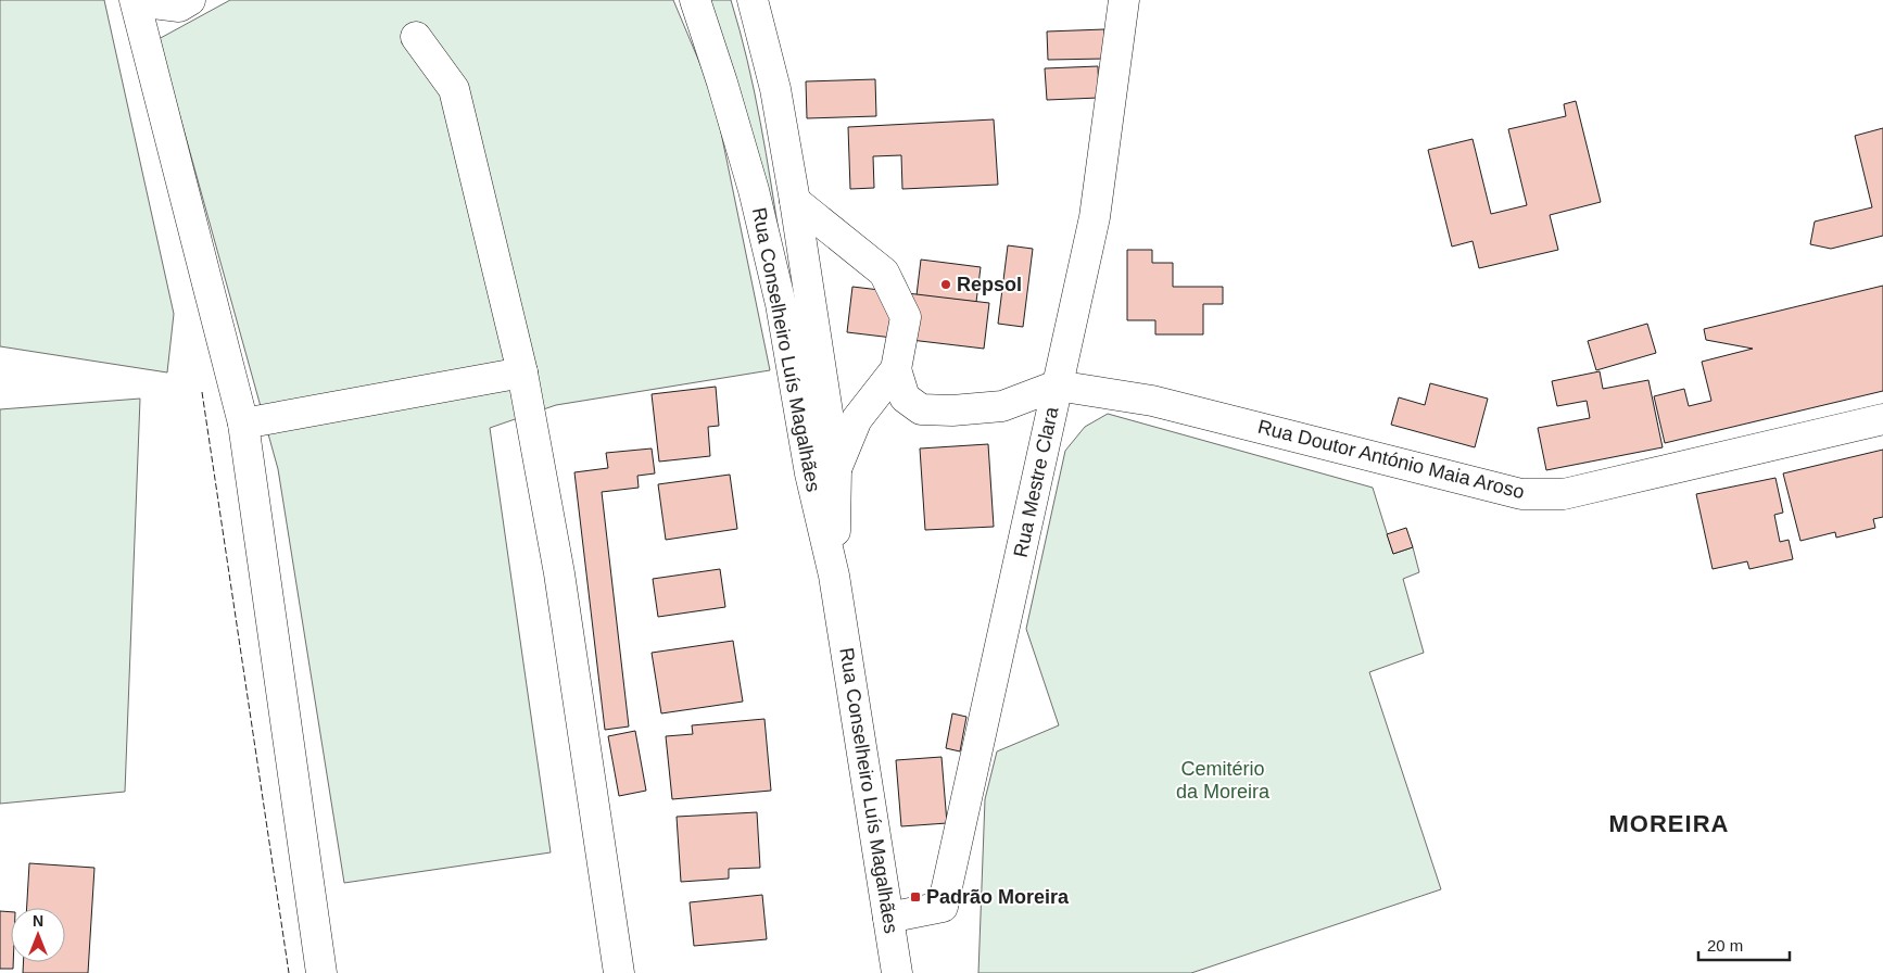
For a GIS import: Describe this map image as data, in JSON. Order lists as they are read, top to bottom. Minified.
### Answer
{"streets":{"street":["Rua Conselheiro Luís Magalhães","Rua Doutor António Maia Aroso","Rua Mestre Clara"]},"crossings":[["Rua Conselheiro Luís Magalhães","Rua Mestre Clara"],["Rua Doutor António Maia Aroso","Rua Mestre Clara"]],"districts":["MOREIRA"],"parks":["Cemitério da Moreira"],"places":{"other":["Repsol"],"transit":["Padrão Moreira"]},"scale_bar":"20 m","north":"top"}
